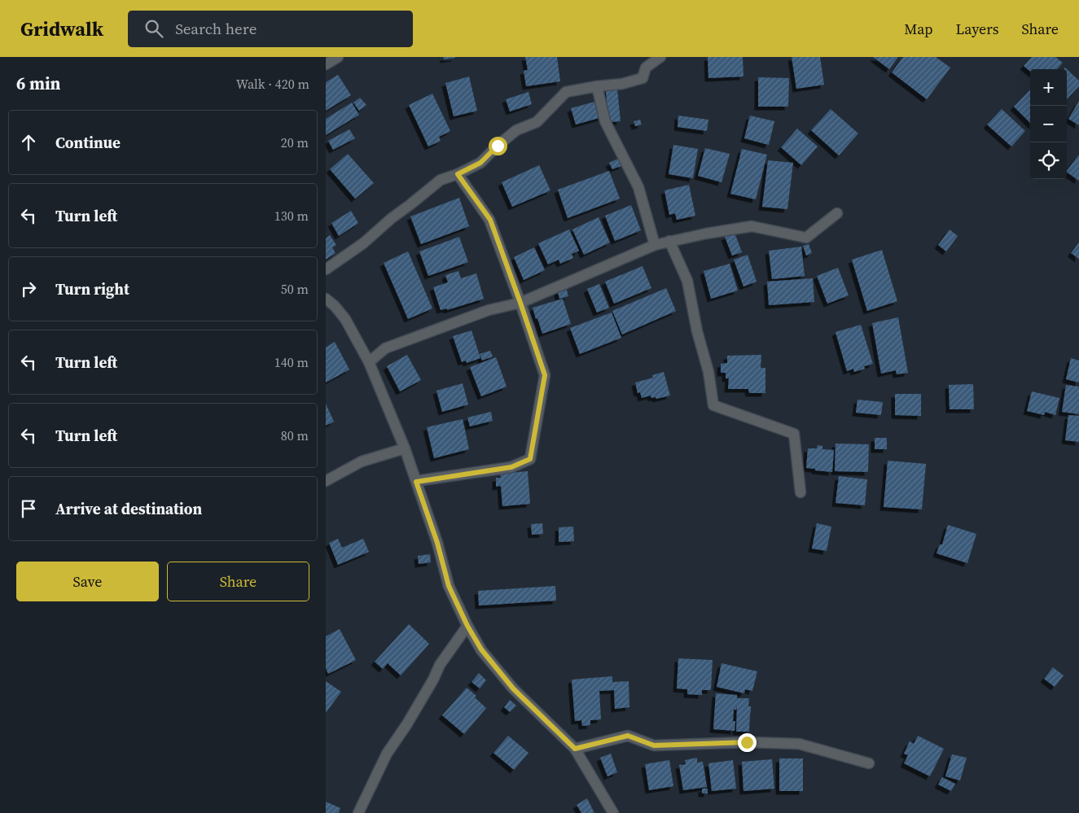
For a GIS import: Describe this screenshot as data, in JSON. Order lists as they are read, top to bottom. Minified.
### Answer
{"page":{"header":"Gridwalk","search":"Search here","nav":["Map","Layers","Share"],"heading":["6 min","Walk · 420 m"],"map_buttons":["+","−"],"list":[["Continue","20 m"],["Turn left","130 m"],["Turn right","50 m"],["Turn left","140 m"],["Turn left","80 m"],"Arrive at destination"],"buttons":["Save","Share"]}}
